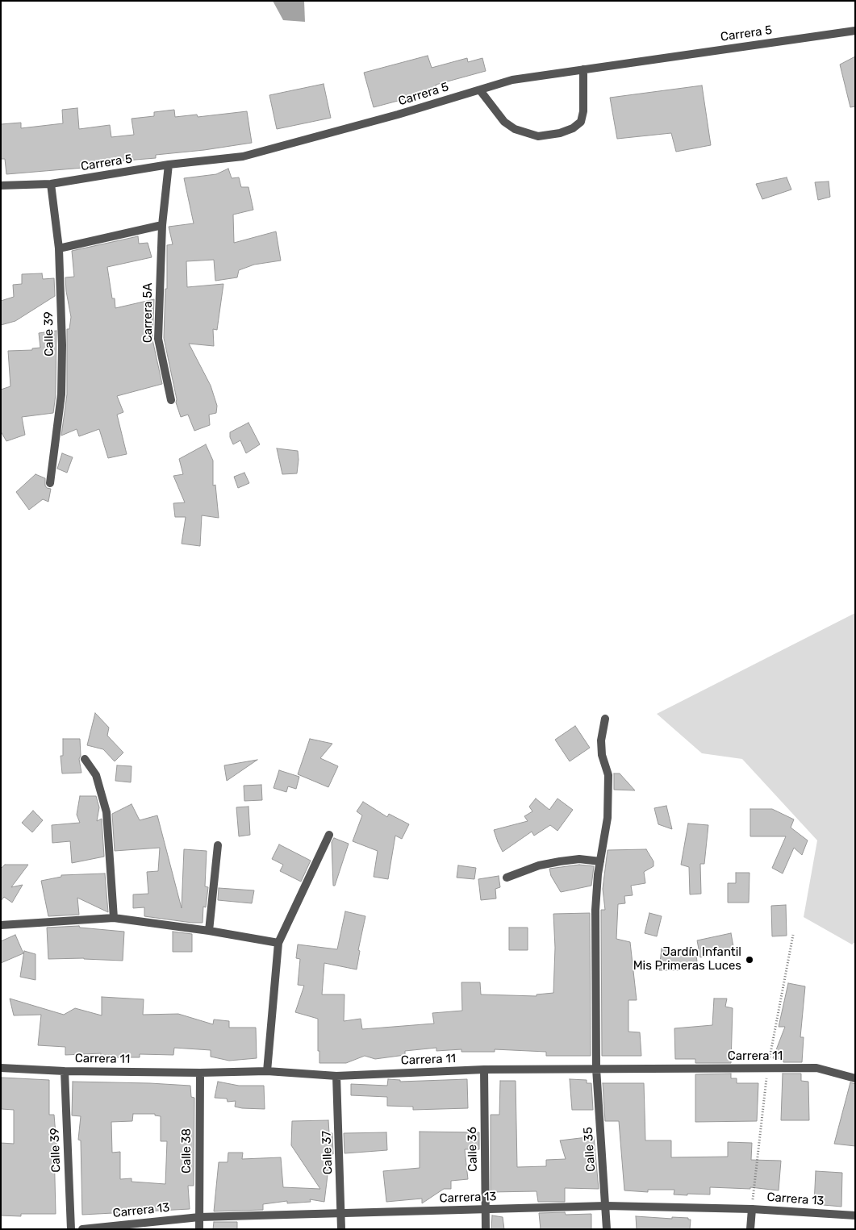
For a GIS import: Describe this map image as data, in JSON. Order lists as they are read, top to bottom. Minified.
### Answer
{"streets":{"street":["Carrera 5","Carrera 5A","Calle 39","Carrera 11","Calle 36","Calle 35","Calle 38","Calle 37","Carrera 13"]},"crossings":[["Carrera 5","Carrera 5A"],["Carrera 5","Calle 39"],["Calle 39","Carrera 11"],["Carrera 11","Calle 36"],["Carrera 11","Calle 35"],["Carrera 11","Calle 38"],["Carrera 11","Calle 37"],["Calle 36","Carrera 13"],["Calle 35","Carrera 13"],["Calle 38","Carrera 13"],["Calle 37","Carrera 13"]],"places":["Jardín Infantil Mis Primeras Luces"]}
